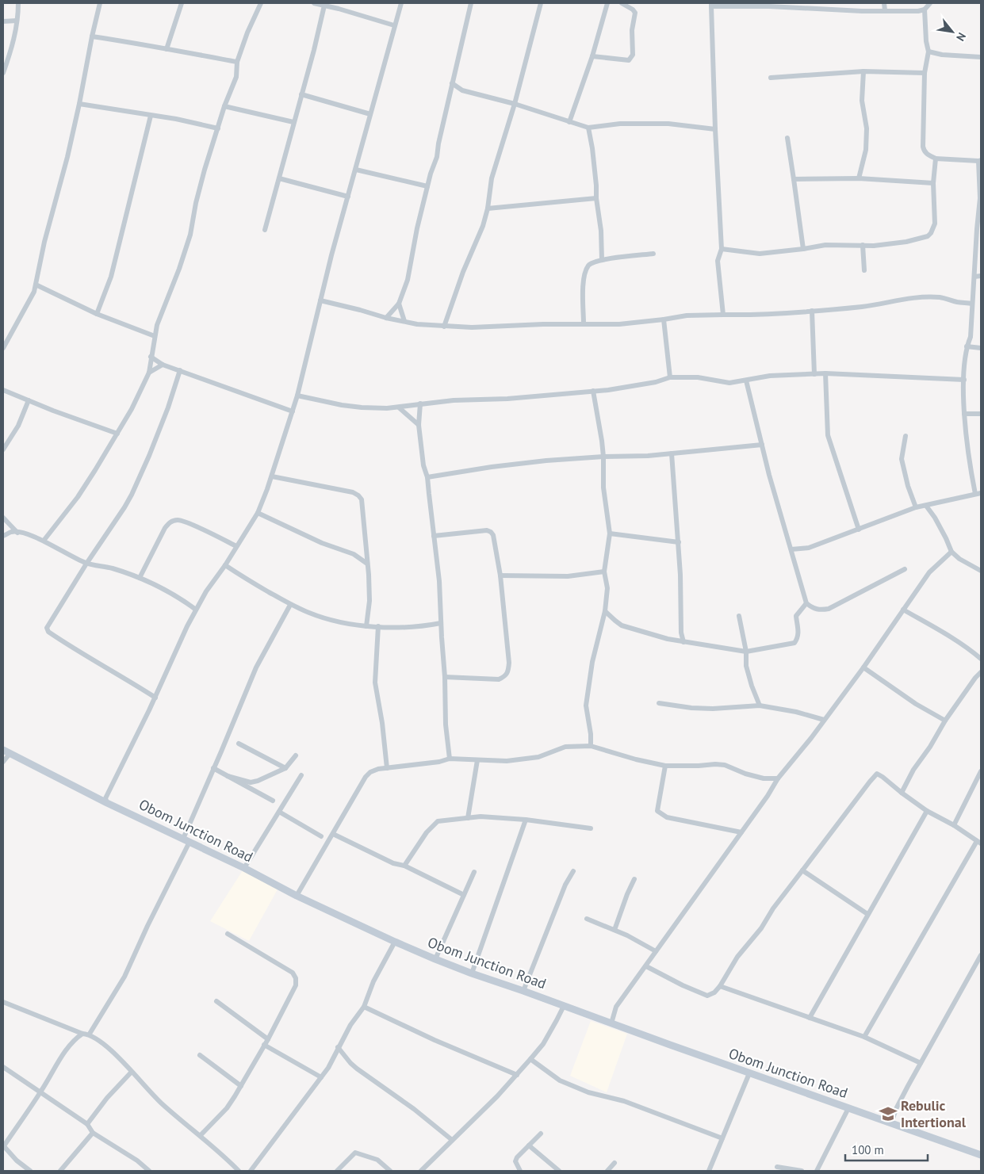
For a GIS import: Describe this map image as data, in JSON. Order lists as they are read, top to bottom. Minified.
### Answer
{"streets":{"main road":["Obom Junction Road"]},"places":{"school or university":["Rebulic Intertional"]},"scale_bar":"100 m","north":"bottom right"}
